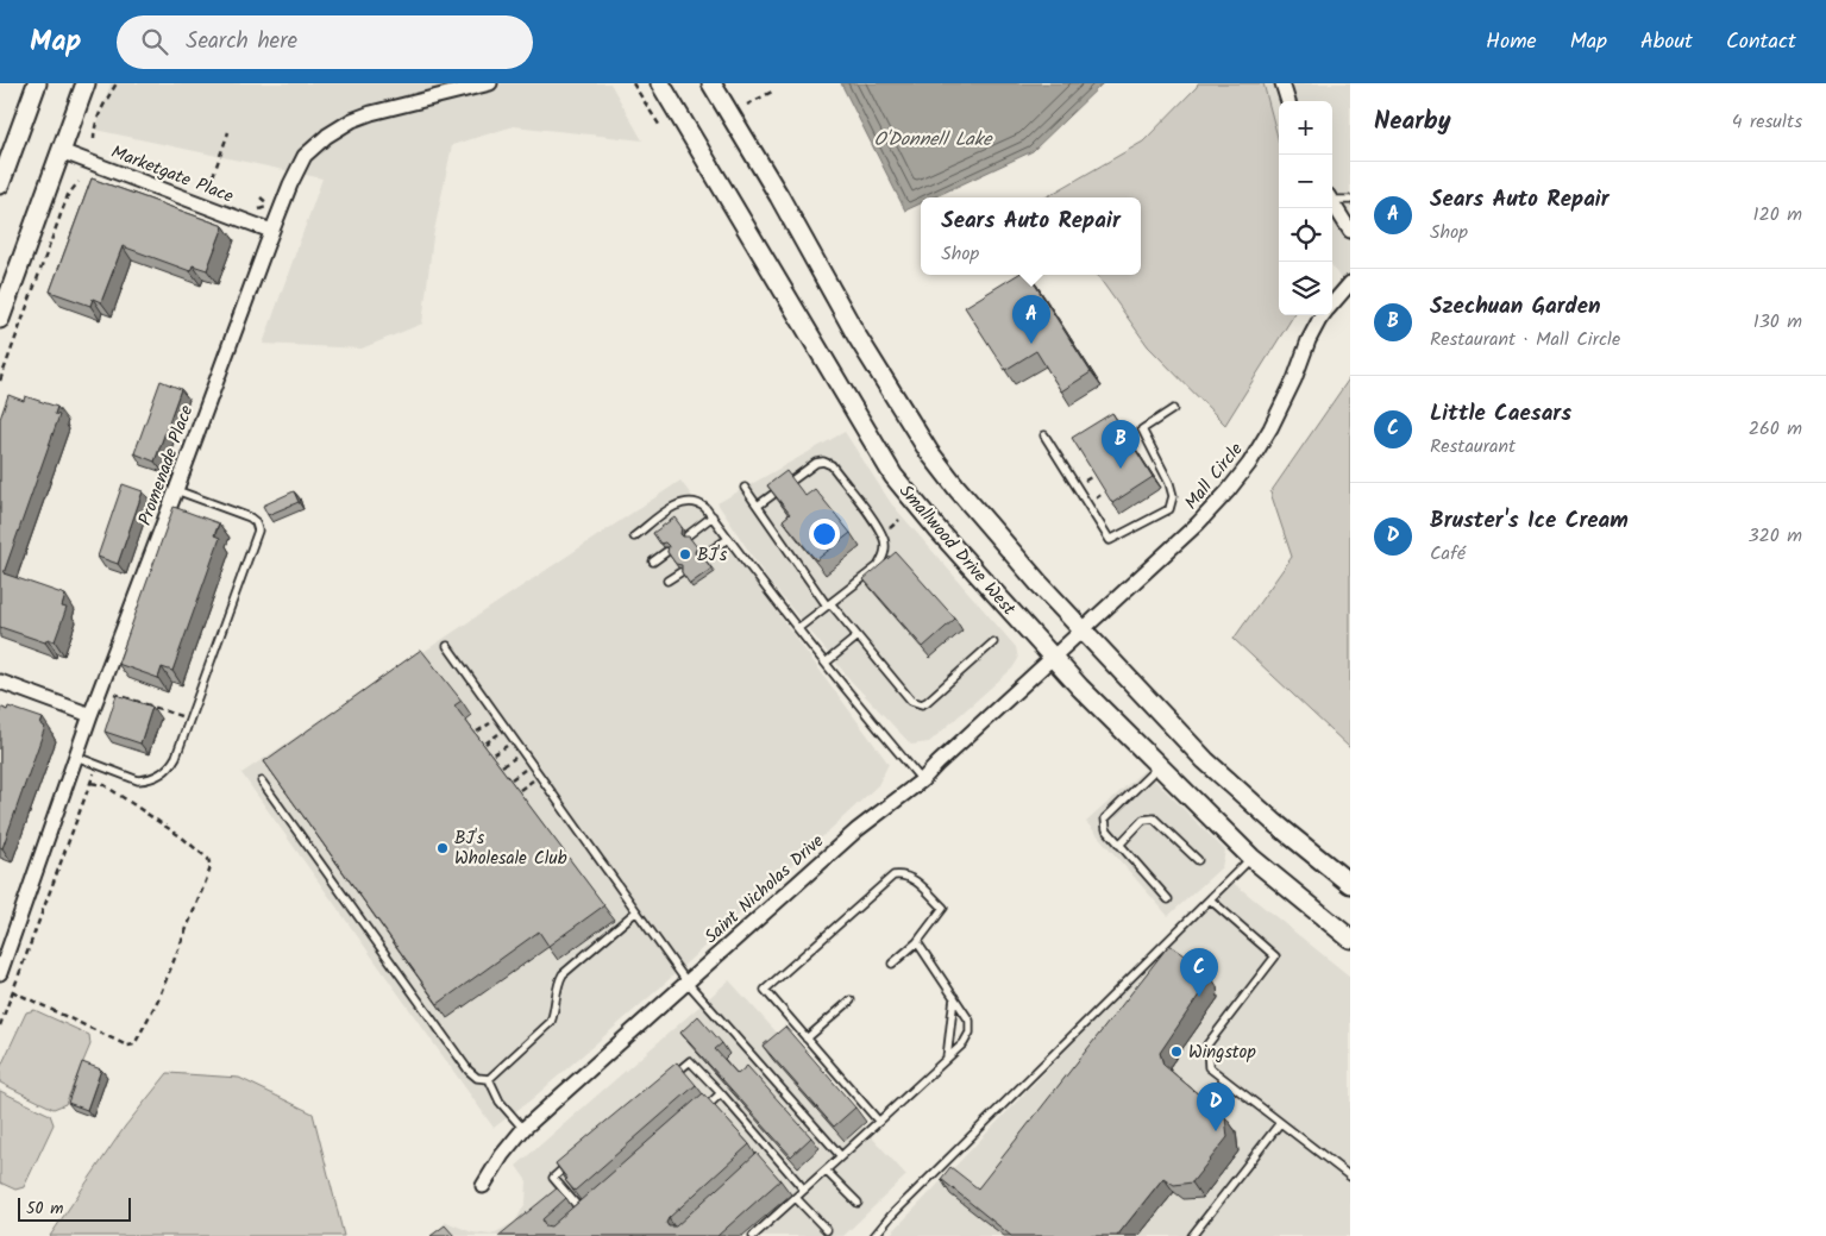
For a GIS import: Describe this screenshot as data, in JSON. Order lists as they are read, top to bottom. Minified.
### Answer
{"streets":{"main road":["Smallwood Drive West"],"street":["Marketgate Place","Promenade Place","Mall Circle","Saint Nicholas Drive"]},"crossings":[["Marketgate Place","Promenade Place"],["Mall Circle","Saint Nicholas Drive"],["Smallwood Drive West","Saint Nicholas Drive"]],"water":["O'Donnell Lake"],"places":["BJ's","BJ's Wholesale Club","Wingstop"],"scale_bar":"50 m","page":{"header":"Map","search":"Search here","nav":["Home","Map","About","Contact"],"heading":["Nearby","4 results"],"map_buttons":["+","−"],"list":[{"mark":"A","name":"Sears Auto Repair","note":"Shop","value":"120 m"},{"mark":"B","name":"Szechuan Garden","note":"Restaurant · Mall Circle","value":"130 m"},{"mark":"C","name":"Little Caesars","note":"Restaurant","value":"260 m"},{"mark":"D","name":"Bruster's Ice Cream","note":"Café","value":"320 m"}],"popup":["Sears Auto Repair","Shop"],"pins":["A","B","C","D"],"scale":"50 m"}}
